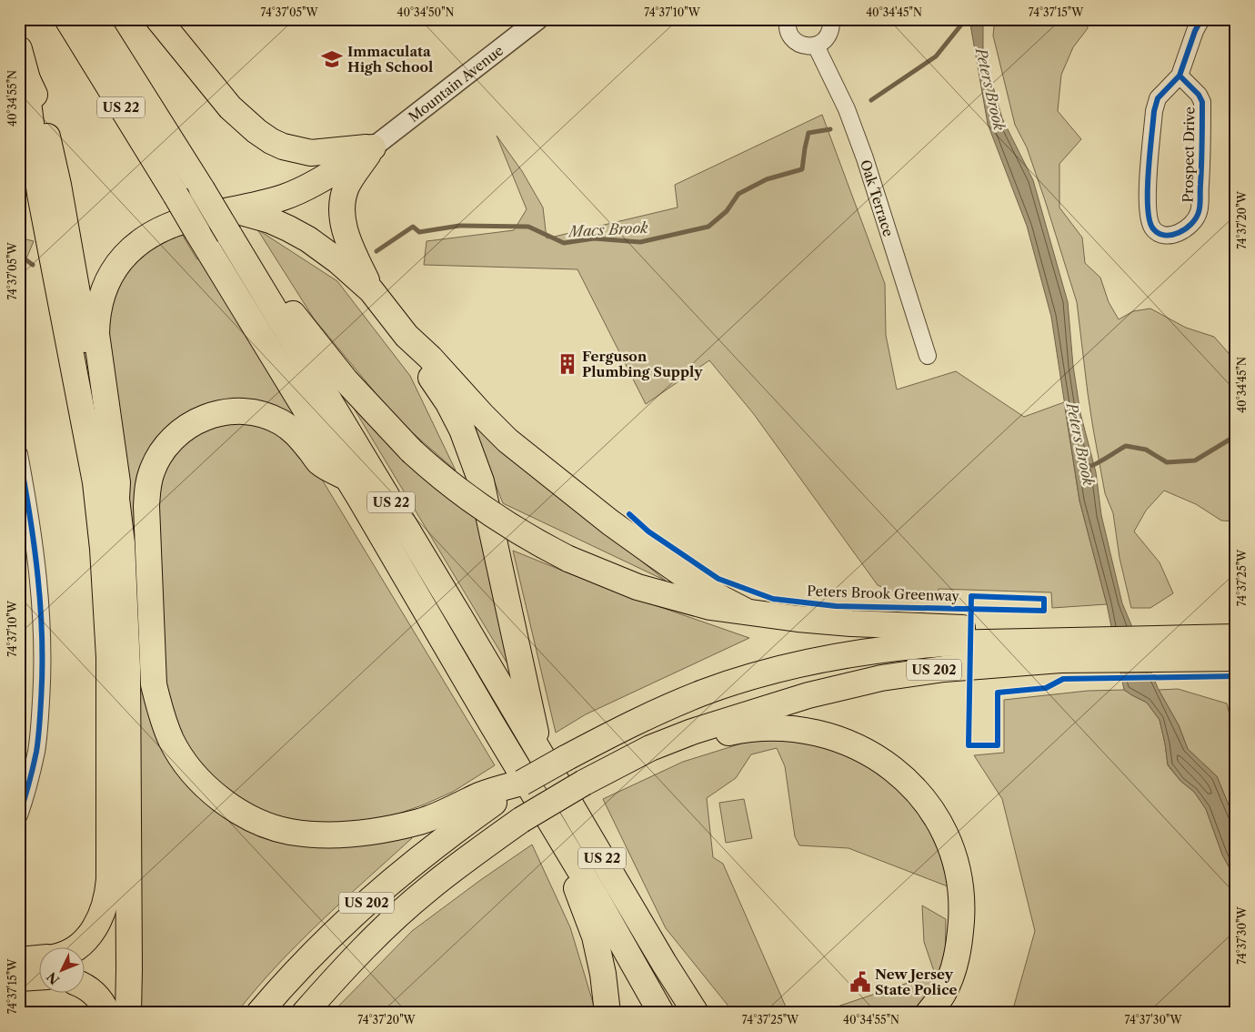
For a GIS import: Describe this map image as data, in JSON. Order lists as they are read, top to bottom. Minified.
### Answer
{"streets":{"highway":["US 22","US 202"],"street":["Mountain Avenue","Prospect Drive","Oak Terrace"],"cycle path":["Peters Brook Greenway"]},"water":["Peters Brook","Macs Brook"],"places":{"school or university":["Immaculata High School"],"building":["Ferguson Plumbing Supply"],"public building":["New Jersey State Police"]},"north":"bottom left","coordinates":["74°37'05\"W","40°34'50\"N","74°37'10\"W","40°34'45\"N","74°37'15\"W","40°34'55\"N","74°37'20\"W","74°37'25\"W","74°37'30\"W"]}
